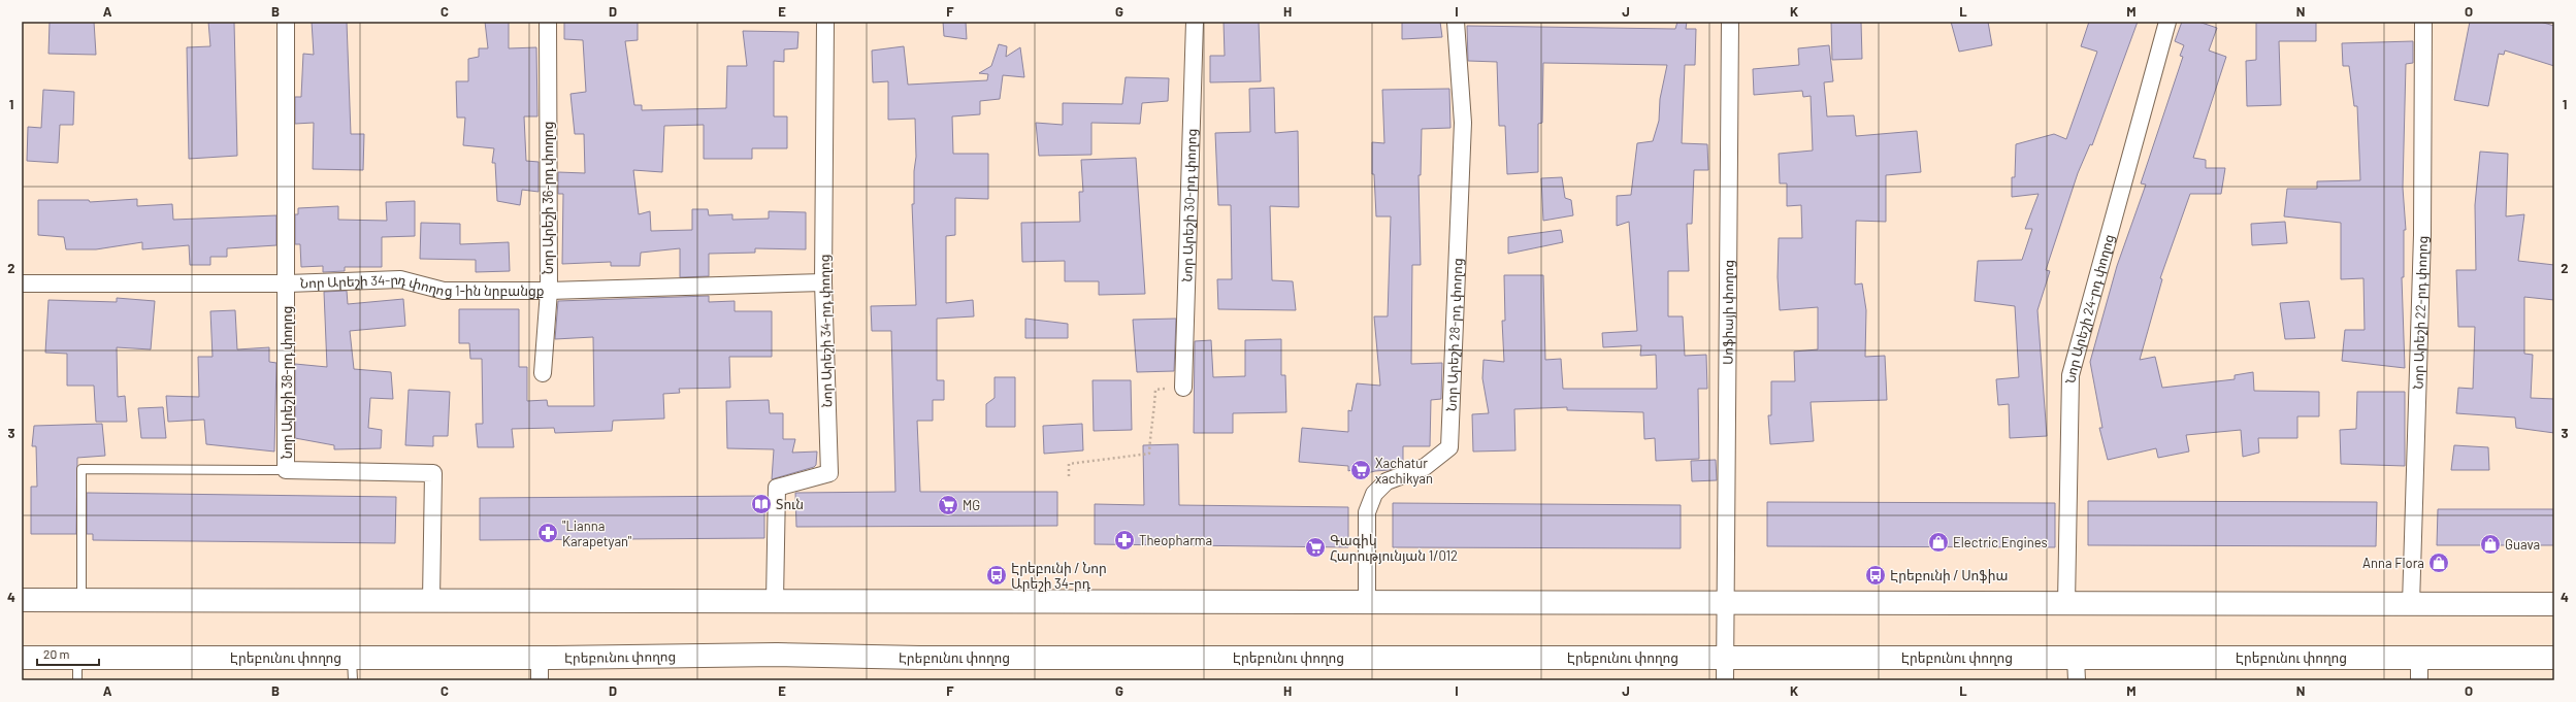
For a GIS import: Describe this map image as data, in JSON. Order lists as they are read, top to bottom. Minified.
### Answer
{"streets":{"main road":["Էրեբունու փողոց"],"street":["Նոր Արեշի 36-րդ փողոց","Նոր Արեշի 30-րդ փողոց","Նոր Արեշի 34-րդ փողոց 1-ին նրբանցք","Նոր Արեշի 24-րդ փողոց","Սոֆիայի փողոց","Նոր Արեշի 22-րդ փողոց","Նոր Արեշի 34-րդ փողոց","Նոր Արեշի 28-րդ փողոց","Նոր Արեշի 38-րդ փողոց"]},"crossings":[["Նոր Արեշի 36-րդ փողոց","Նոր Արեշի 34-րդ փողոց 1-ին նրբանցք"],["Նոր Արեշի 34-րդ փողոց 1-ին նրբանցք","Նոր Արեշի 34-րդ փողոց"],["Նոր Արեշի 34-րդ փողոց 1-ին նրբանցք","Նոր Արեշի 38-րդ փողոց"],["Սոֆիայի փողոց","Էրեբունու փողոց"]],"places":{"supermarket":["Xachatur xachikyan","MG","Գագիկ Հարությունյան 1/012"],"library":["Տուն"],"pharmacy":["\"Lianna Karapetyan\"","Theopharma"],"shop":["Electric Engines","Guava","Anna Flora"],"bus stop":["Էրեբունի / Նոր Արեշի 34-րդ","Էրեբունի / Սոֆիա"]},"scale_bar":"20 m","grid":{"columns":["A","B","C","D","E","F","G","H","I","J","K","L","M","N","O"],"rows":["1","2","3","4"]}}
